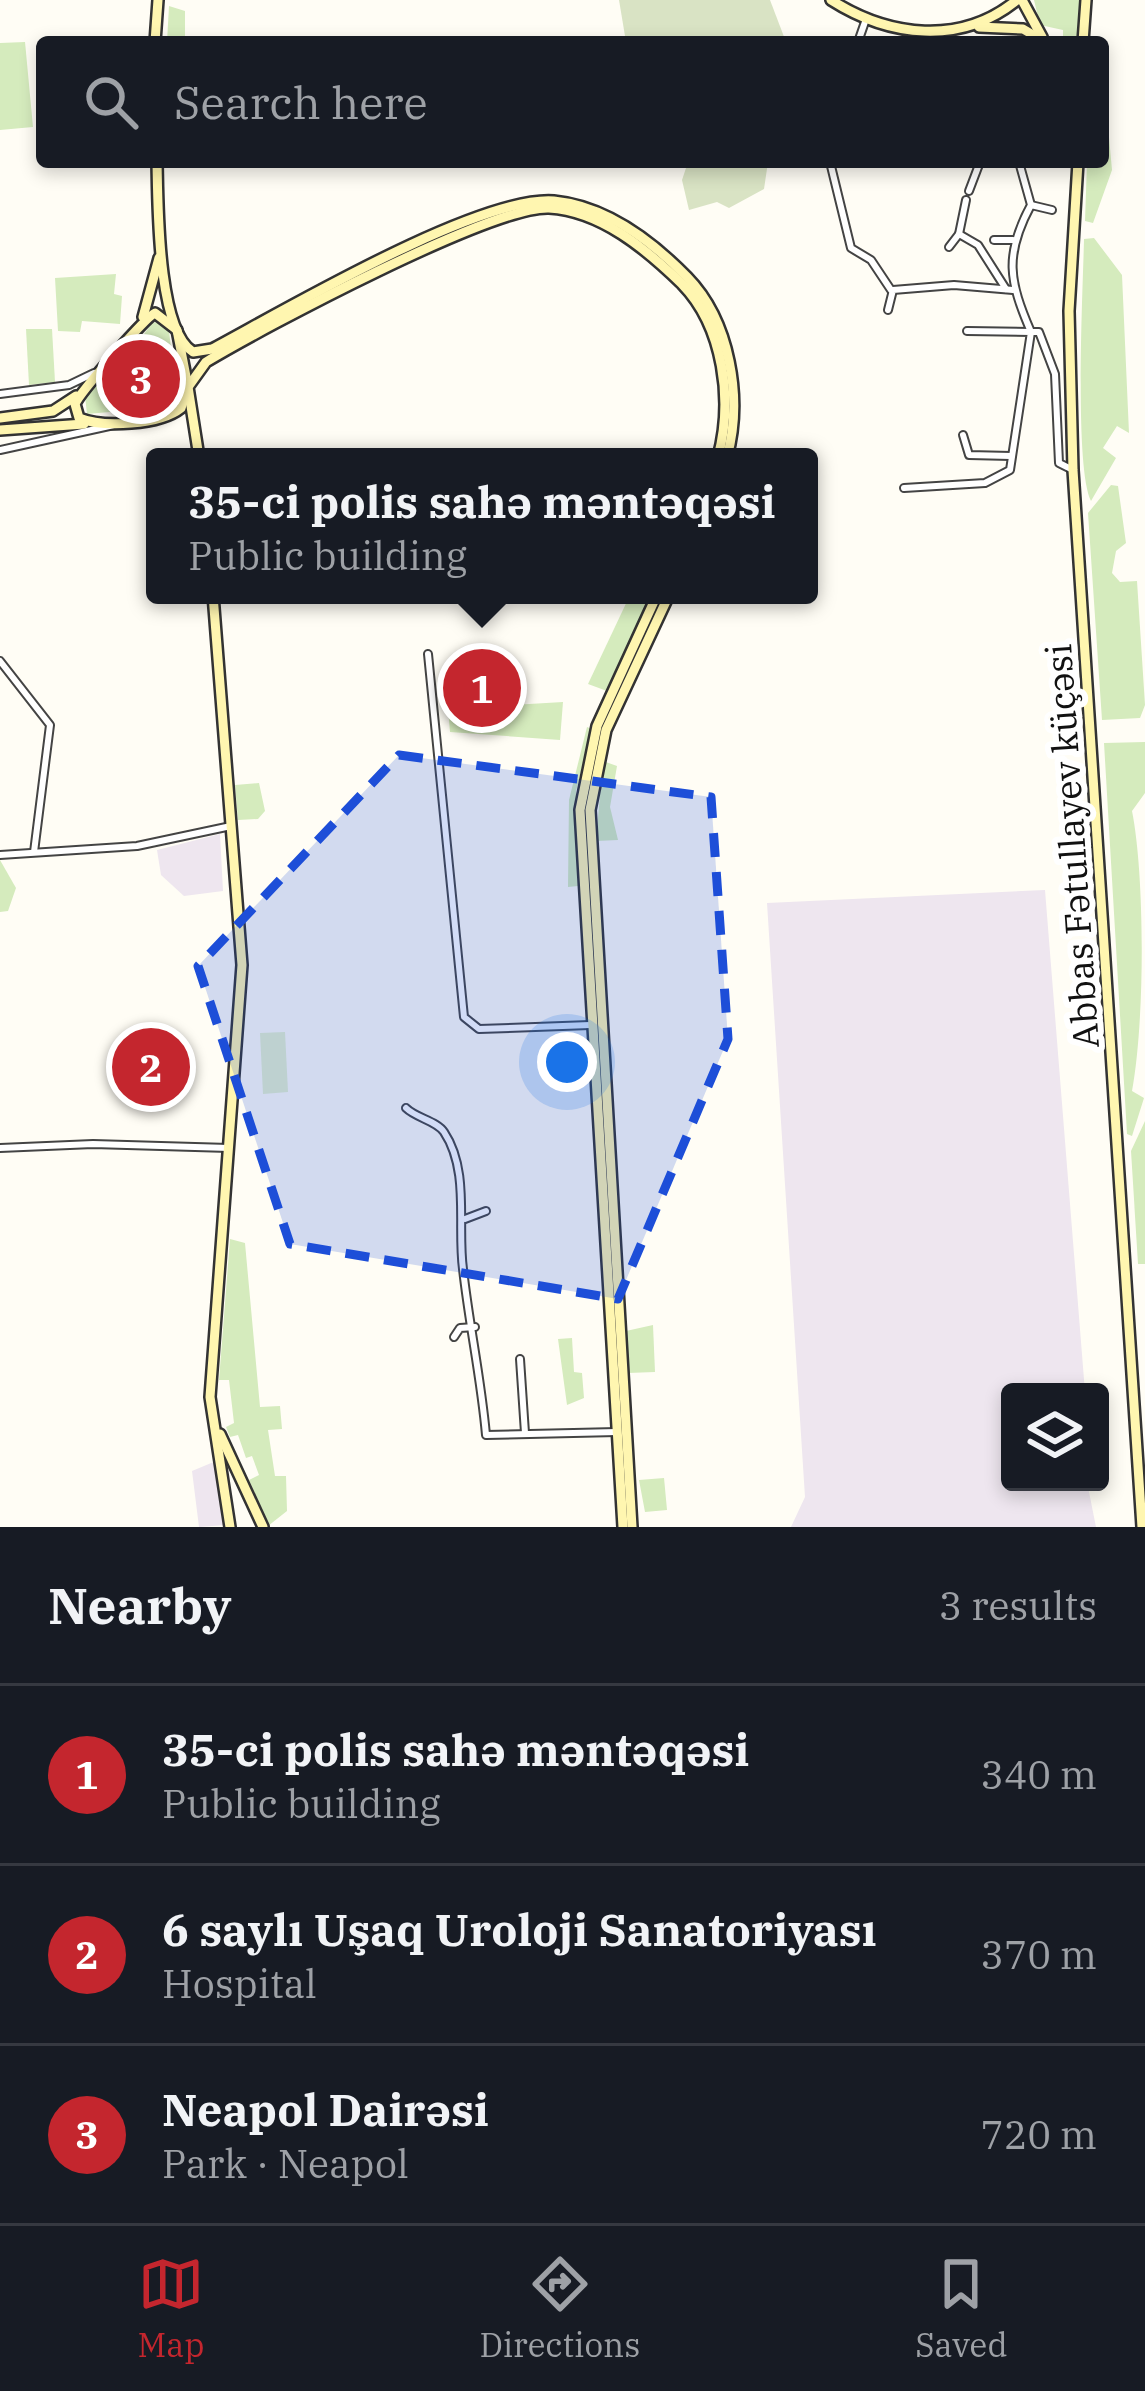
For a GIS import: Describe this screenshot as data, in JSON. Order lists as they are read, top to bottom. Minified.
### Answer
{"streets":{"main road":["Abbas Fətullayev küçəsi"]},"page":{"search":"Search here","pins":["3","1","2"],"popup":["35-ci polis sahə məntəqəsi","Public building"],"heading":["Nearby","3 results"],"list":[{"mark":"1","name":"35-ci polis sahə məntəqəsi","note":"Public building","value":"340 m"},{"mark":"2","name":"6 saylı Uşaq Uroloji Sanatoriyası","note":"Hospital","value":"370 m"},{"mark":"3","name":"Neapol Dairəsi","note":"Park · Neapol","value":"720 m"}],"nav":["Map","Directions","Saved"]}}
